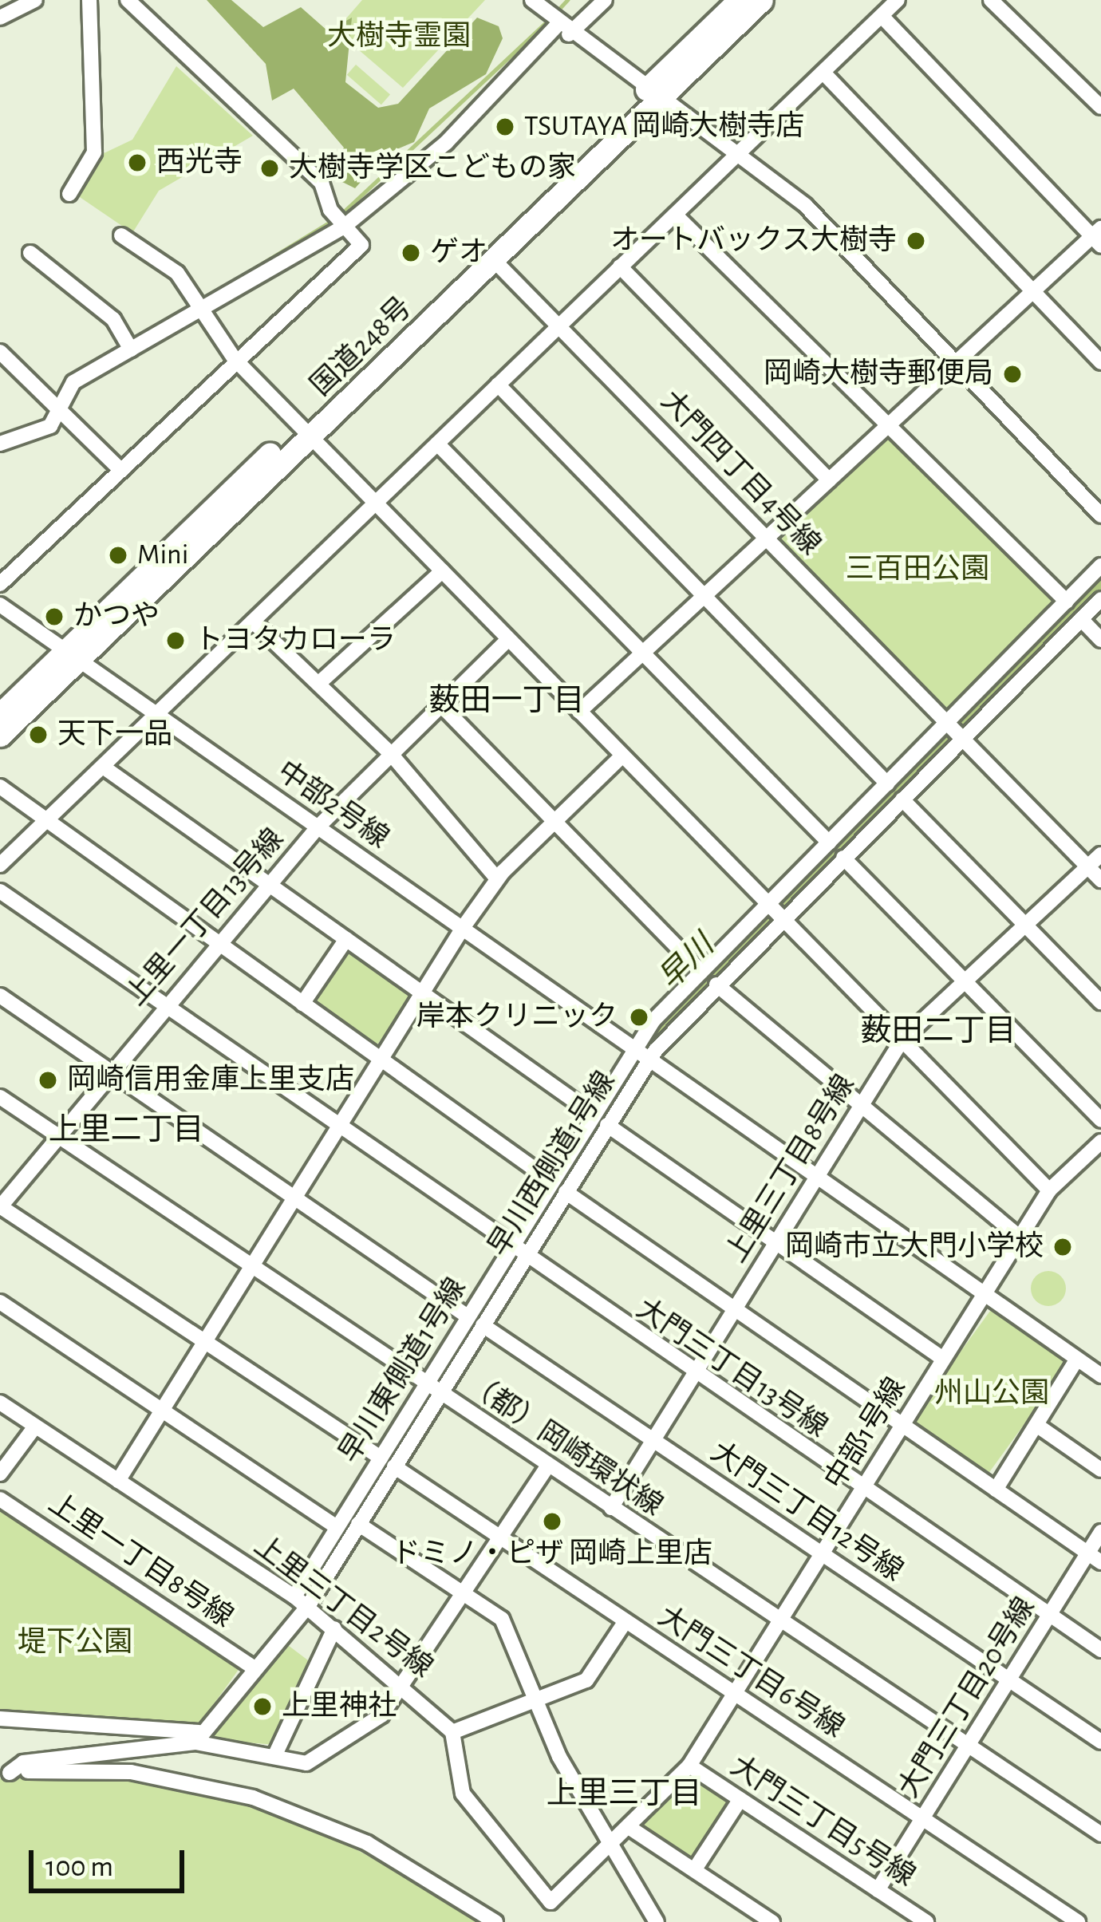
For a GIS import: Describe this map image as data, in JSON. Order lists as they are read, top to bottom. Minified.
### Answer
{"streets":{"highway":["国道248号"],"street":["大門四丁目4号線","中部2号線","上里一丁目13号線","早川西側道1号線","上里三丁目8号線","大門三丁目13号線","早川東側道1号線","中部1号線","（都）岡崎環状線","大門三丁目12号線","上里一丁目8号線","上里三丁目2号線","大門三丁目6号線","大門三丁目20号線","大門三丁目5号線"]},"crossings":[["国道248号","大門四丁目4号線"],["国道248号","中部2号線"],["大門四丁目4号線","早川西側道1号線"],["中部2号線","上里一丁目13号線"],["中部2号線","早川西側道1号線"],["中部2号線","早川東側道1号線"],["上里一丁目13号線","大門三丁目13号線"],["上里一丁目13号線","（都）岡崎環状線"],["早川西側道1号線","大門三丁目13号線"],["早川西側道1号線","早川東側道1号線"],["早川西側道1号線","（都）岡崎環状線"],["早川西側道1号線","大門三丁目12号線"],["早川西側道1号線","上里一丁目8号線"],["早川西側道1号線","上里三丁目2号線"],["早川西側道1号線","大門三丁目6号線"],["上里三丁目8号線","大門三丁目13号線"],["上里三丁目8号線","（都）岡崎環状線"],["上里三丁目8号線","大門三丁目12号線"],["大門三丁目13号線","早川東側道1号線"],["大門三丁目13号線","中部1号線"],["大門三丁目13号線","大門三丁目20号線"],["早川東側道1号線","（都）岡崎環状線"],["早川東側道1号線","上里三丁目2号線"],["中部1号線","（都）岡崎環状線"],["中部1号線","大門三丁目12号線"],["中部1号線","大門三丁目6号線"],["中部1号線","大門三丁目5号線"],["（都）岡崎環状線","大門三丁目20号線"],["大門三丁目12号線","大門三丁目20号線"],["大門三丁目6号線","大門三丁目20号線"],["大門三丁目20号線","大門三丁目5号線"]],"districts":["薮田一丁目","薮田二丁目","上里二丁目","上里三丁目"],"water":["早川"],"parks":["大樹寺霊園","三百田公園","州山公園","堤下公園"],"places":["TSUTAYA 岡崎大樹寺店","西光寺","大樹寺学区こどもの家","オートバックス大樹寺","ゲオ","岡崎大樹寺郵便局","Mini","かつや","トヨタカローラ","天下一品","岸本クリニック","岡崎信用金庫上里支店","岡崎市立大門小学校","ドミノ・ピザ 岡崎上里店","上里神社"],"scale_bar":"100 m"}
